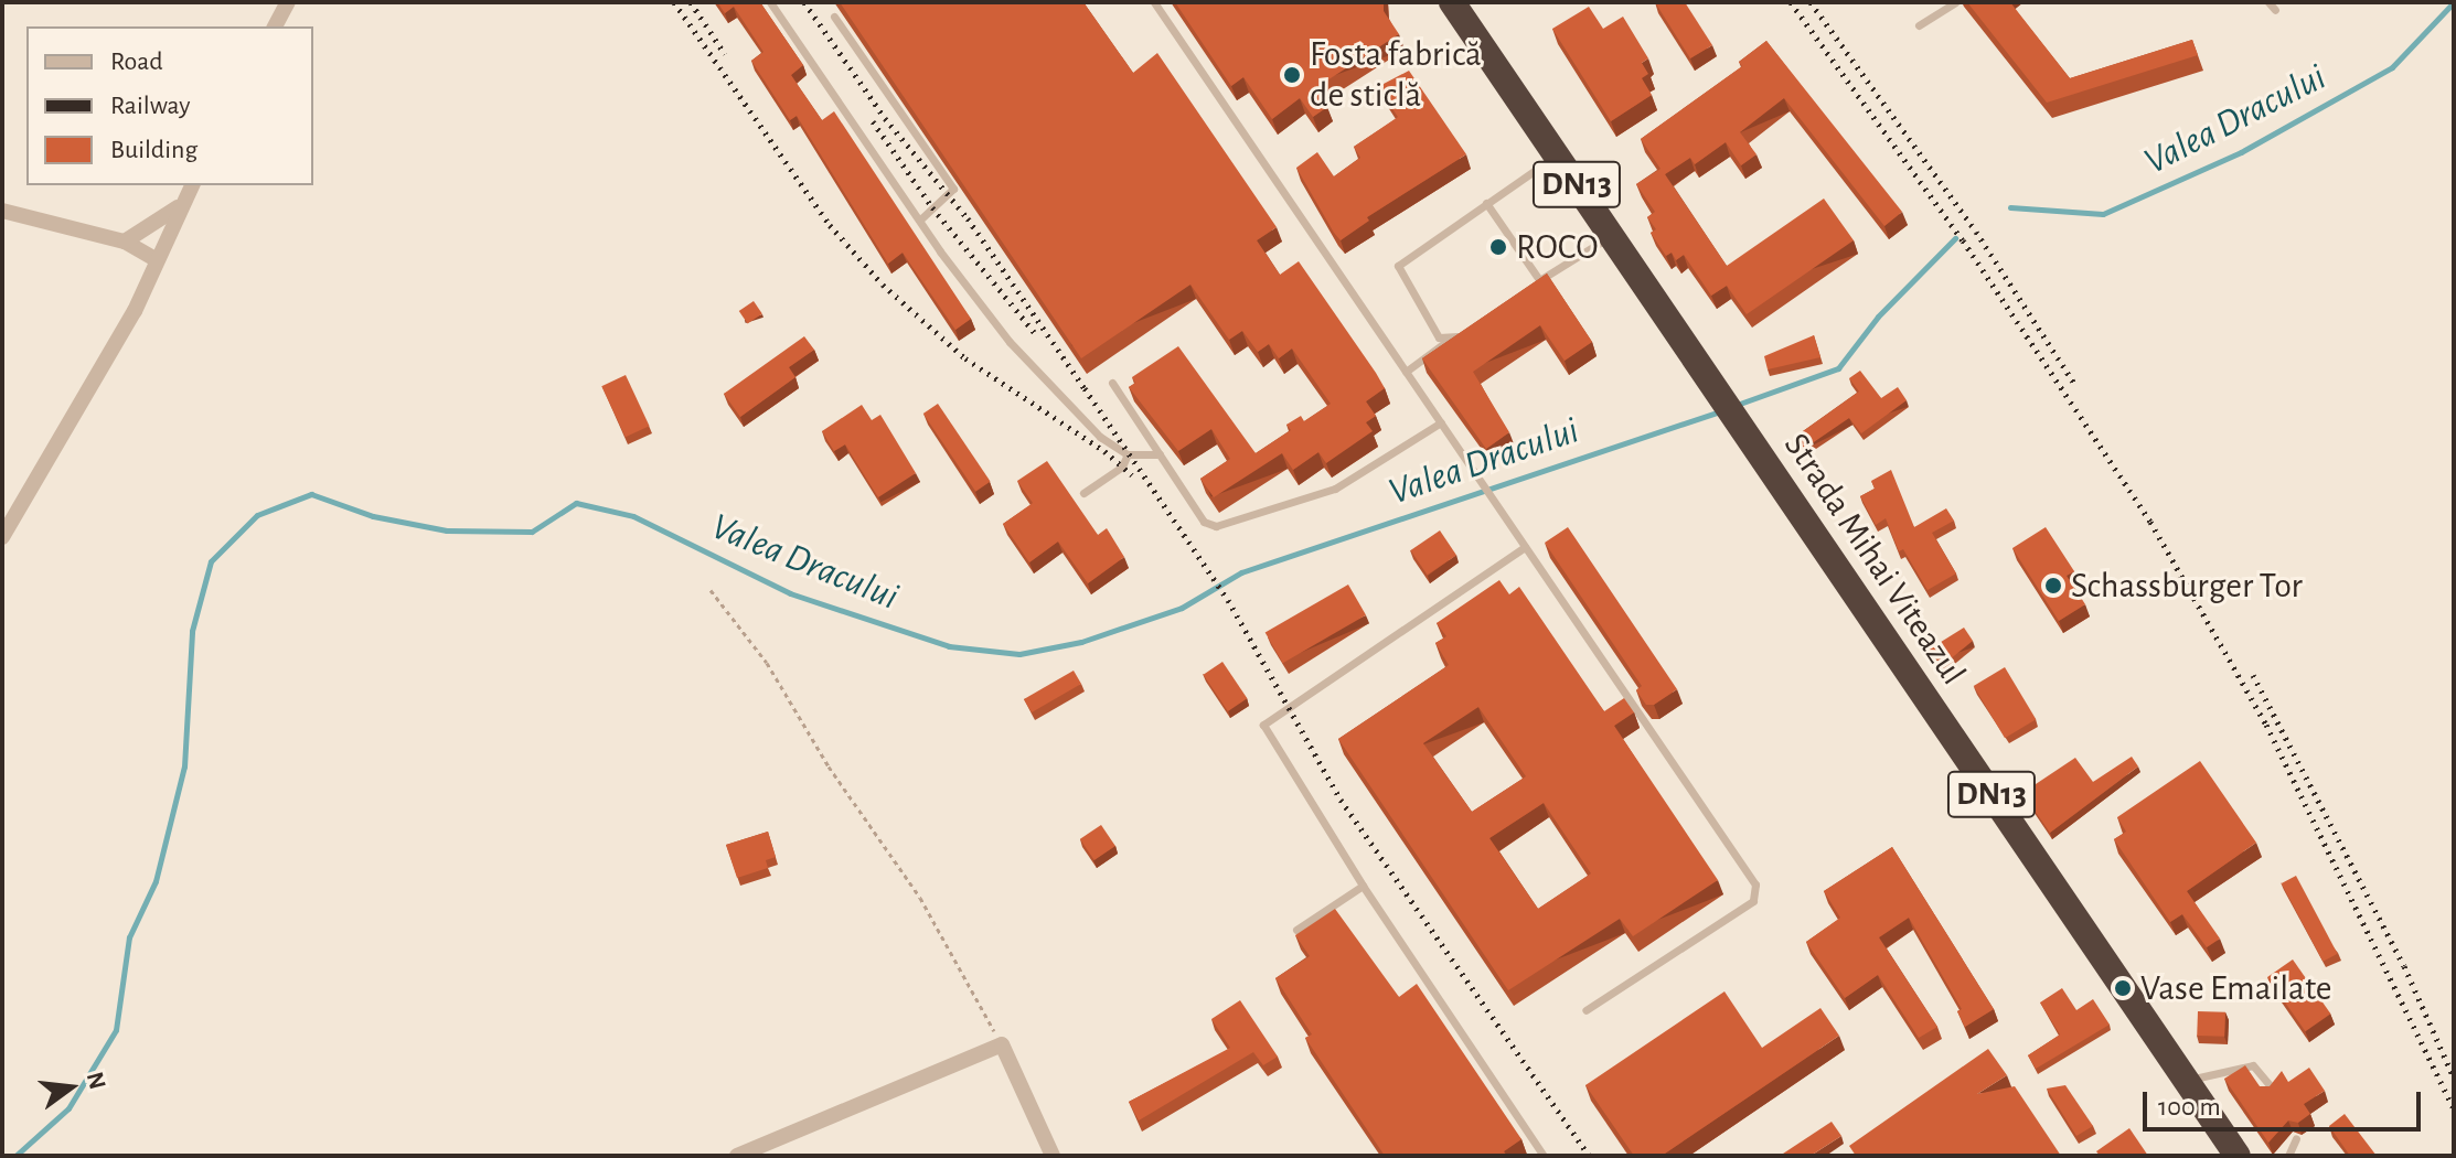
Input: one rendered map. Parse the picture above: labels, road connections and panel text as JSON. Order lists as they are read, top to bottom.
{
  "streets": {
    "highway": ["DN13", "Strada Mihai Viteazul"]
  },
  "water": ["Valea Dracului"],
  "places": [
    "Fosta fabrică de sticlă",
    "ROCO",
    "Schassburger Tor",
    "Vase Emailate"
  ],
  "legend": ["Road", "Railway", "Building"],
  "scale_bar": "100 m",
  "north": "right"
}
